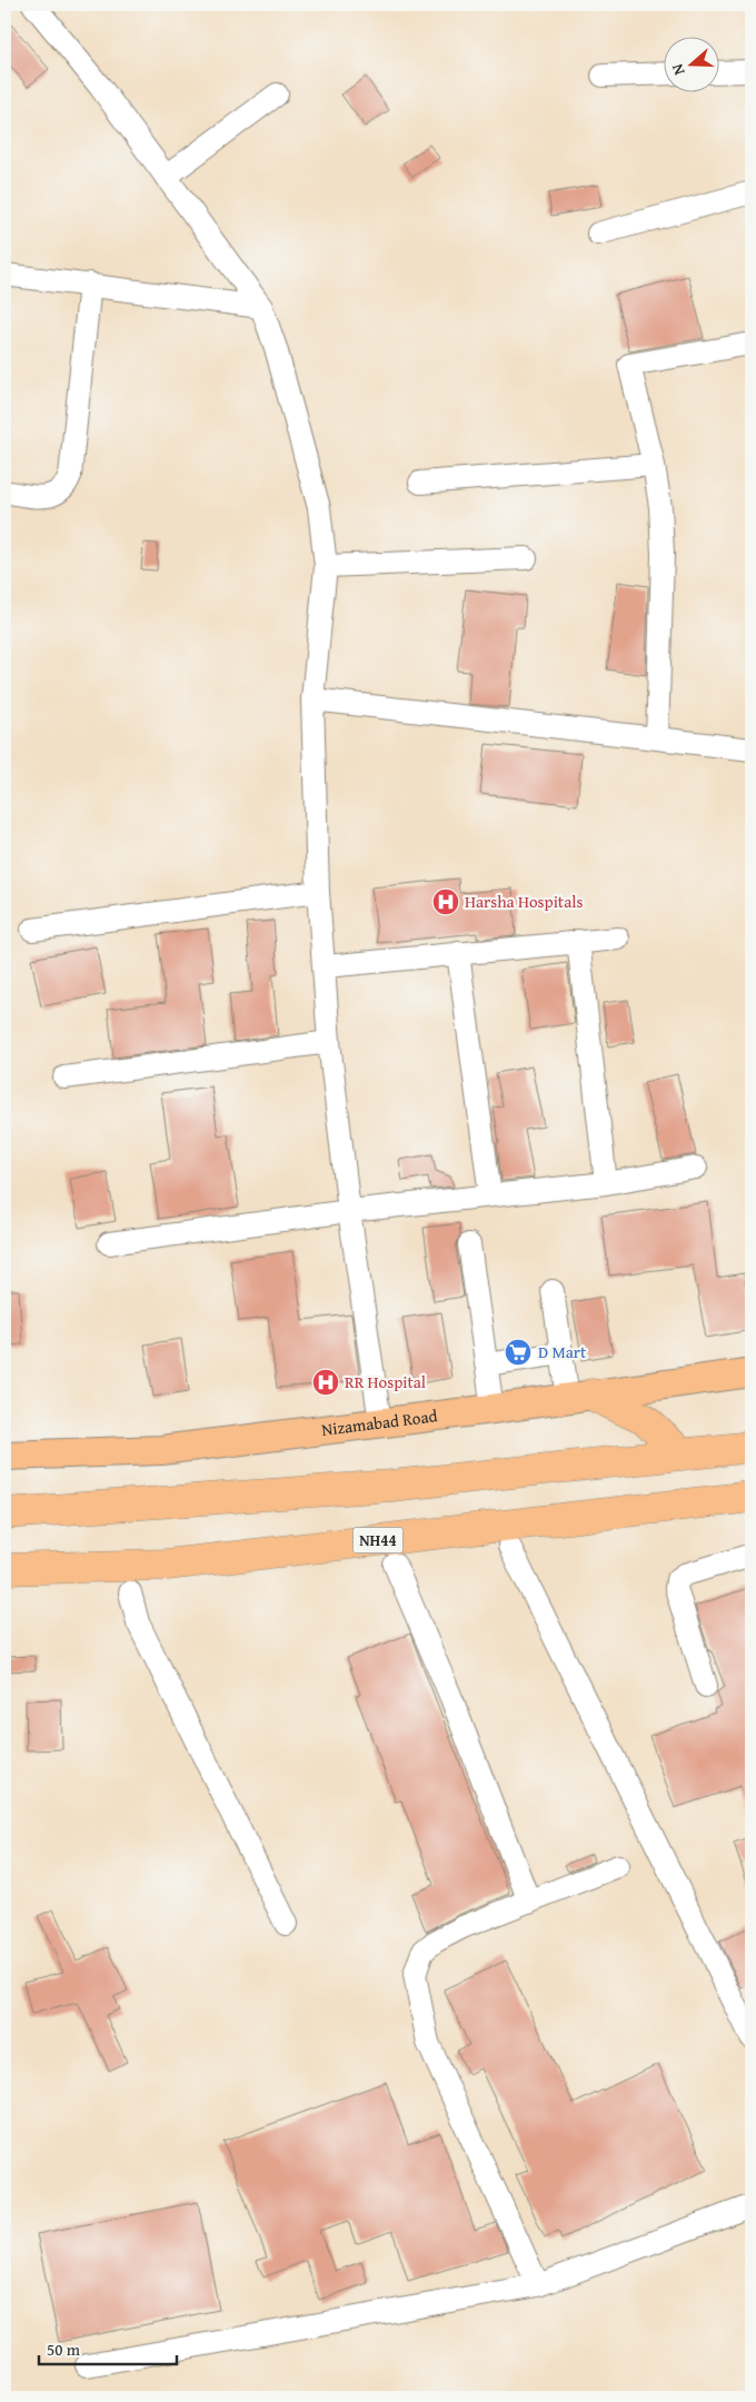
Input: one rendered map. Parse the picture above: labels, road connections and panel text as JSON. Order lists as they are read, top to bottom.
{
  "streets": {
    "highway": ["NH44"],
    "main road": ["Nizamabad Road"]
  },
  "places": {
    "hospital": ["Harsha Hospitals", "RR Hospital"],
    "supermarket": ["D Mart"]
  },
  "scale_bar": "50 m",
  "north": "left"
}
